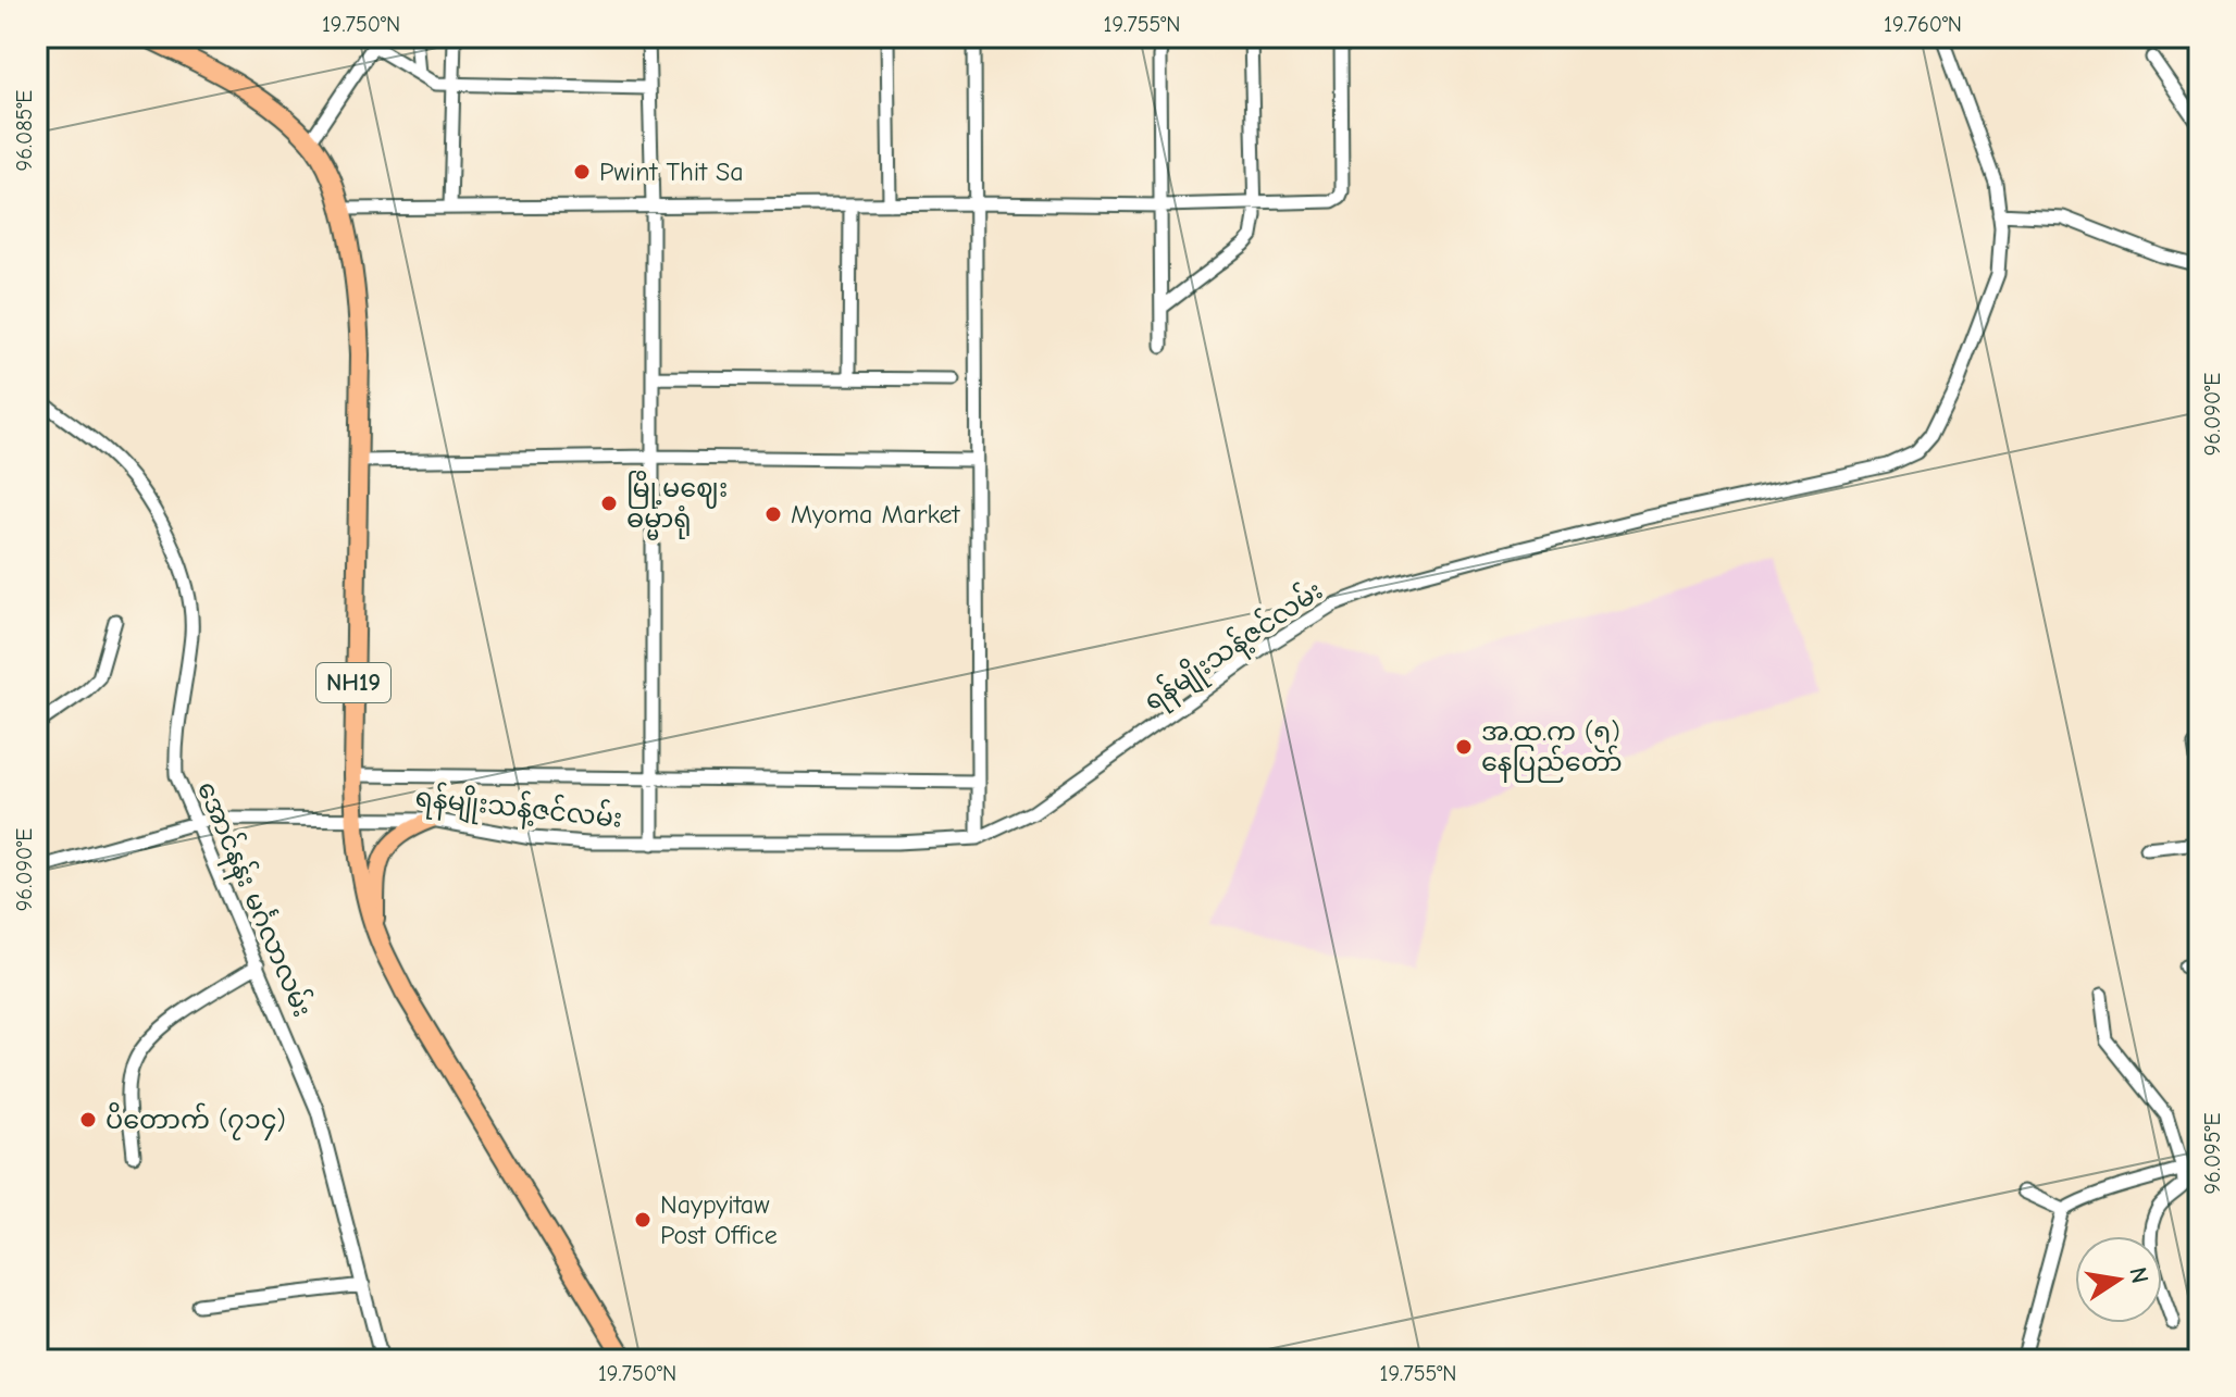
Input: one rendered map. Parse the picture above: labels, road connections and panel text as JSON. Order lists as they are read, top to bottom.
{
  "streets": {
    "highway": ["NH19"],
    "street": ["ရန်မျိုးသန့်ဇင်လမ်း", "အောင်နန်း မင်္ဂလာလမ်း"]
  },
  "crossings": [
    ["ရန်မျိုးသန့်ဇင်လမ်း", "NH19"],
    ["ရန်မျိုးသန့်ဇင်လမ်း", "အောင်နန်း မင်္ဂလာလမ်း"]
  ],
  "places": [
    "Pwint Thit Sa",
    "မြို့မဈေး ဓမ္မာရုံ",
    "Myoma Market",
    "အ.ထ.က (၅) နေပြည်တော်",
    "ပိတောက် (၇၁၄)",
    "Naypyitaw Post Office"
  ],
  "north": "right",
  "coordinates": [
    "19.750°N",
    "19.755°N",
    "19.760°N",
    "96.085°E",
    "96.090°E",
    "96.095°E"
  ]
}
